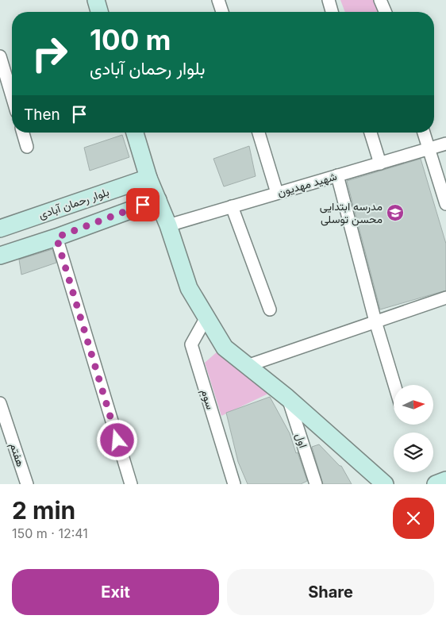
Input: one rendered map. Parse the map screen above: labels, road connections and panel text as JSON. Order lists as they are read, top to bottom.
{
  "streets": {
    "street": [
      "شهید مهدیون",
      "بلوار رحمان آبادی",
      "سوم",
      "اول",
      "هفتم"
    ]
  },
  "places": {
    "school or university": ["مدرسه ابتدایی محسن توسلی"]
  },
  "north": "right",
  "page": {
    "turn": ["100 m", "بلوار رحمان آبادی"],
    "then": "Then",
    "heading": ["2 min", "150 m · 12:41"],
    "buttons": ["Exit", "Share"]
  }
}
